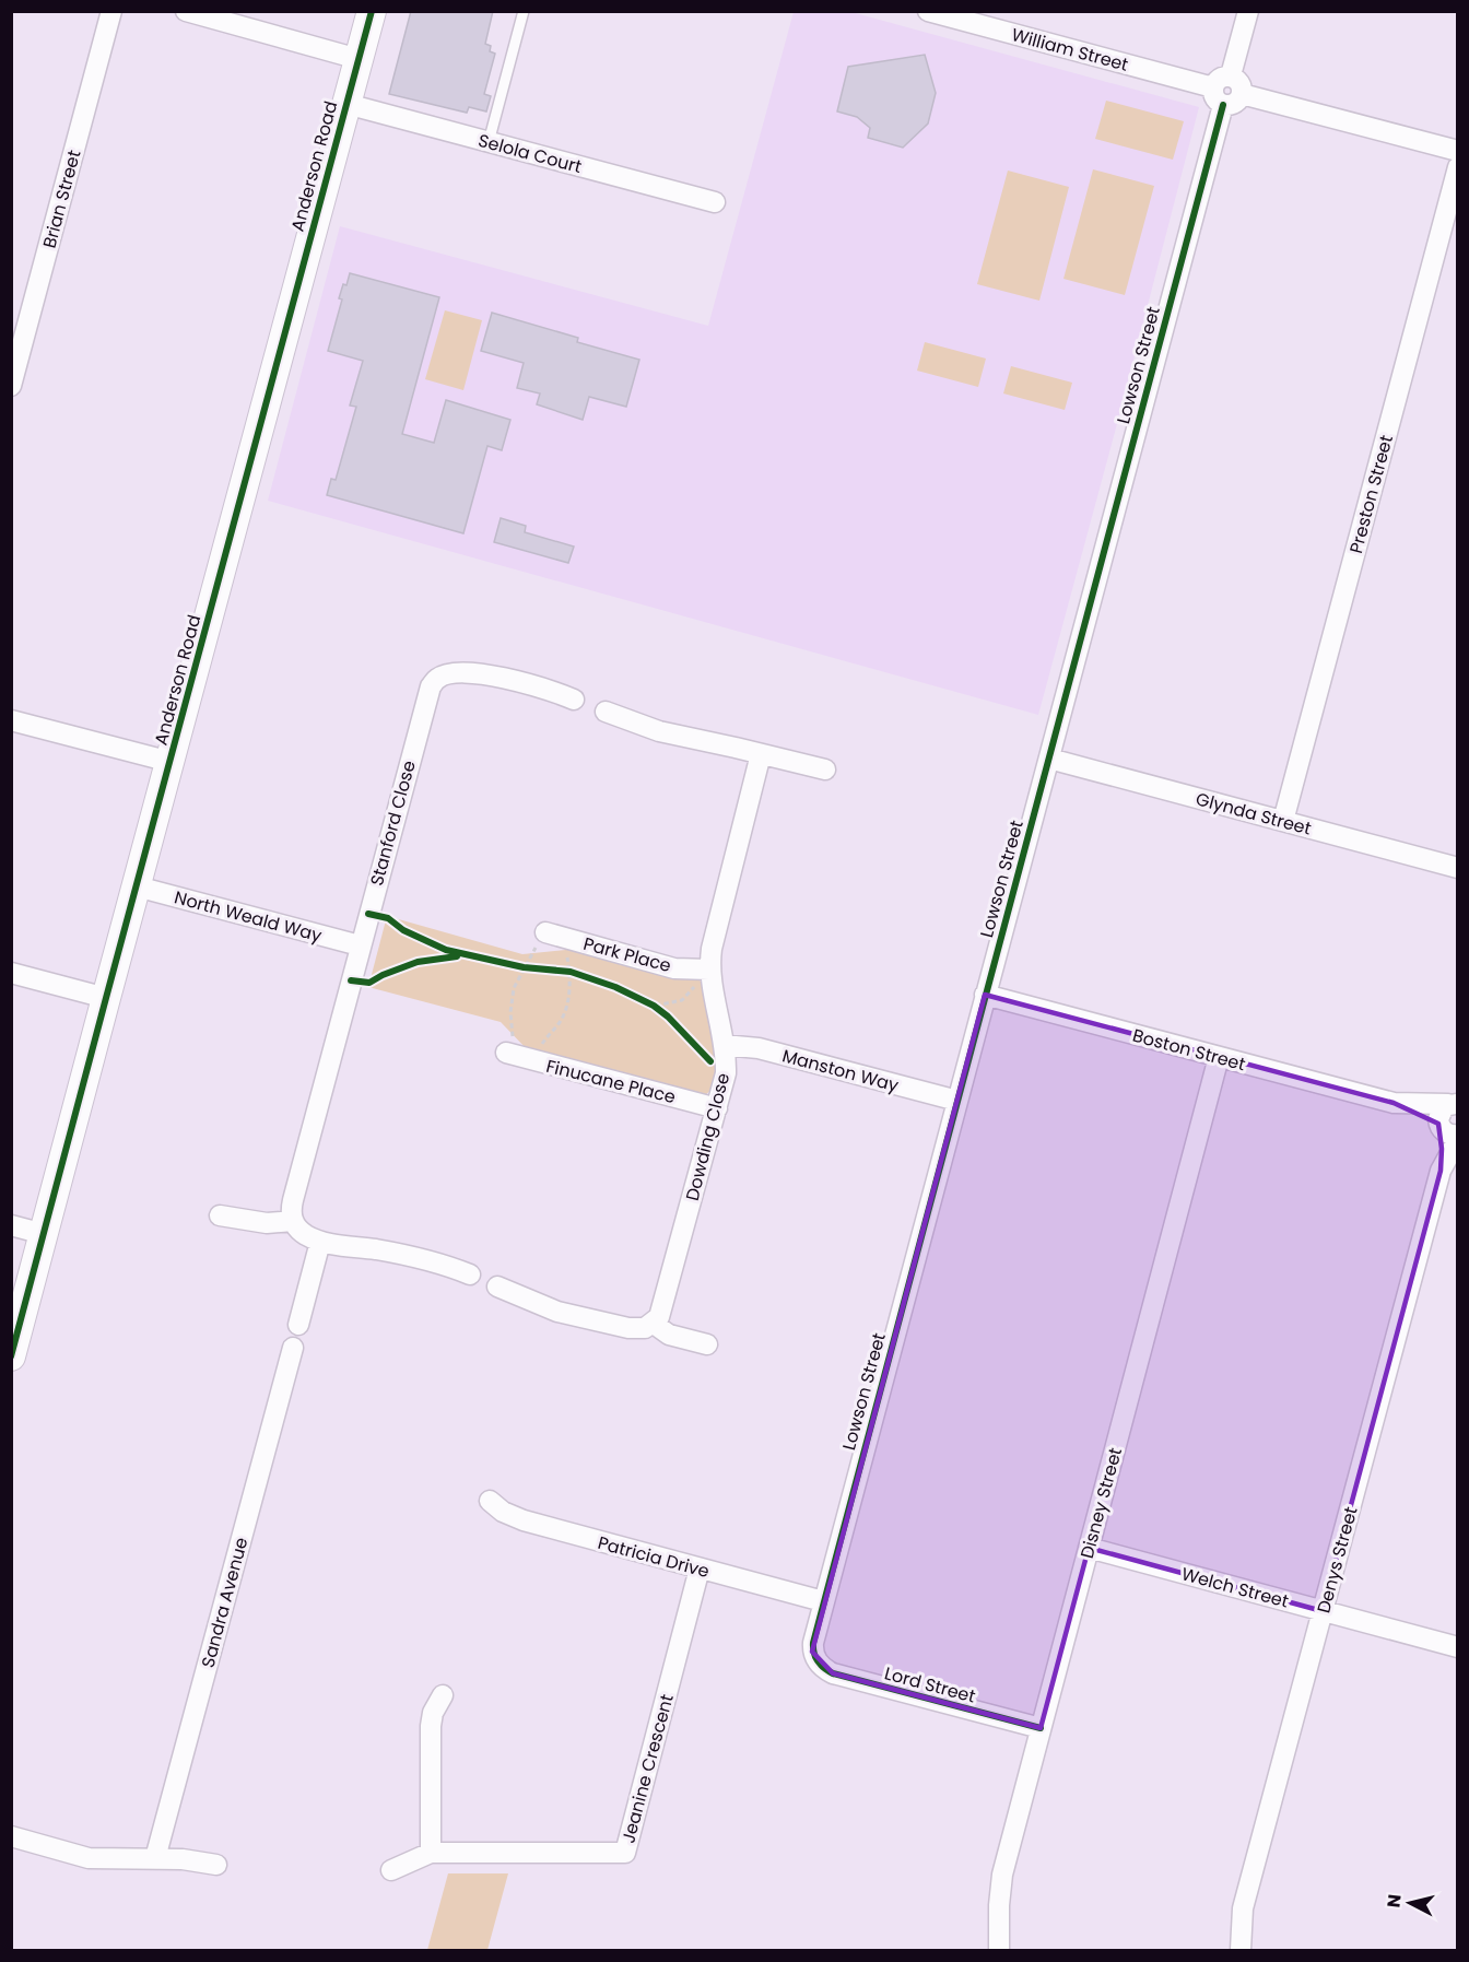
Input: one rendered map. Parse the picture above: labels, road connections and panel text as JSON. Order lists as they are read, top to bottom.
{
  "streets": {
    "street": [
      "William Street",
      "Selola Court",
      "Anderson Road",
      "Brian Street",
      "Lowson Street",
      "Preston Street",
      "Glynda Street",
      "Stanford Close",
      "North Weald Way",
      "Park Place",
      "Boston Street",
      "Manston Way",
      "Finucane Place",
      "Dowding Close",
      "Disney Street",
      "Patricia Drive",
      "Denys Street",
      "Welch Street",
      "Sandra Avenue",
      "Lord Street",
      "Jeanine Crescent"
    ]
  },
  "crossings": [
    ["William Street", "Lowson Street"],
    ["Selola Court", "Anderson Road"],
    ["Anderson Road", "North Weald Way"],
    ["Lowson Street", "Glynda Street"],
    ["Lowson Street", "Boston Street"],
    ["Lowson Street", "Manston Way"],
    ["Lowson Street", "Patricia Drive"],
    ["Lowson Street", "Lord Street"],
    ["Preston Street", "Glynda Street"],
    ["Stanford Close", "North Weald Way"],
    ["Park Place", "Dowding Close"],
    ["Boston Street", "Disney Street"],
    ["Boston Street", "Denys Street"],
    ["Manston Way", "Dowding Close"],
    ["Finucane Place", "Dowding Close"],
    ["Disney Street", "Welch Street"],
    ["Disney Street", "Lord Street"],
    ["Patricia Drive", "Jeanine Crescent"],
    ["Denys Street", "Welch Street"]
  ],
  "north": "left"
}
